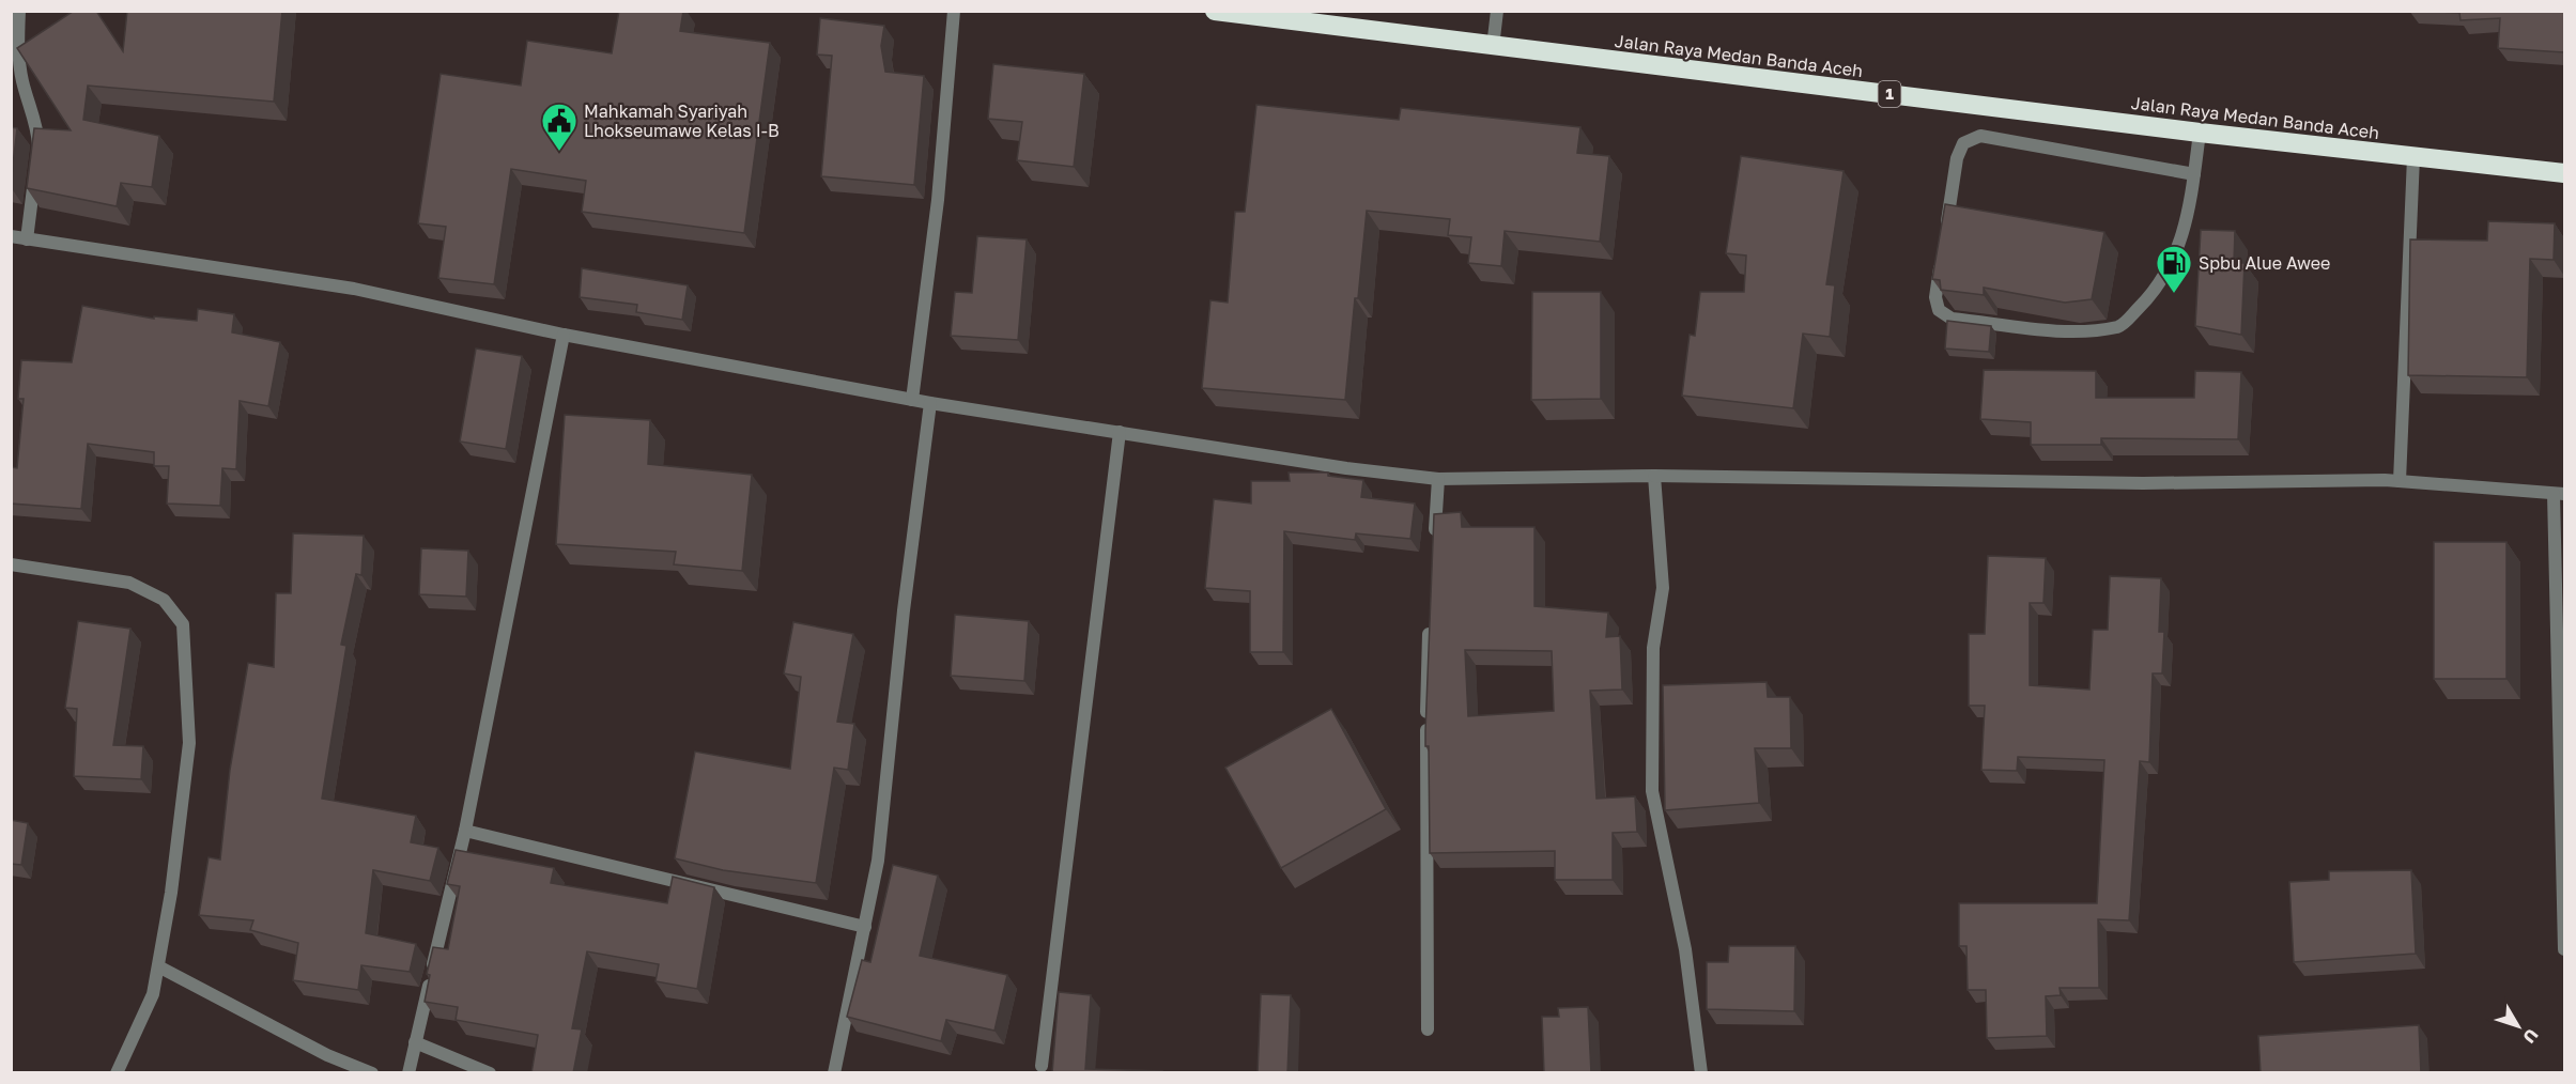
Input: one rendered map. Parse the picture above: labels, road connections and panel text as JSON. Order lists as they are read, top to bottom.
{
  "streets": {
    "highway": ["Jalan Raya Medan Banda Aceh", "1"]
  },
  "places": {
    "public building": ["Mahkamah Syariyah Lhokseumawe Kelas I-B"],
    "fuel station": ["Spbu Alue Awee"]
  },
  "north": "bottom right"
}
